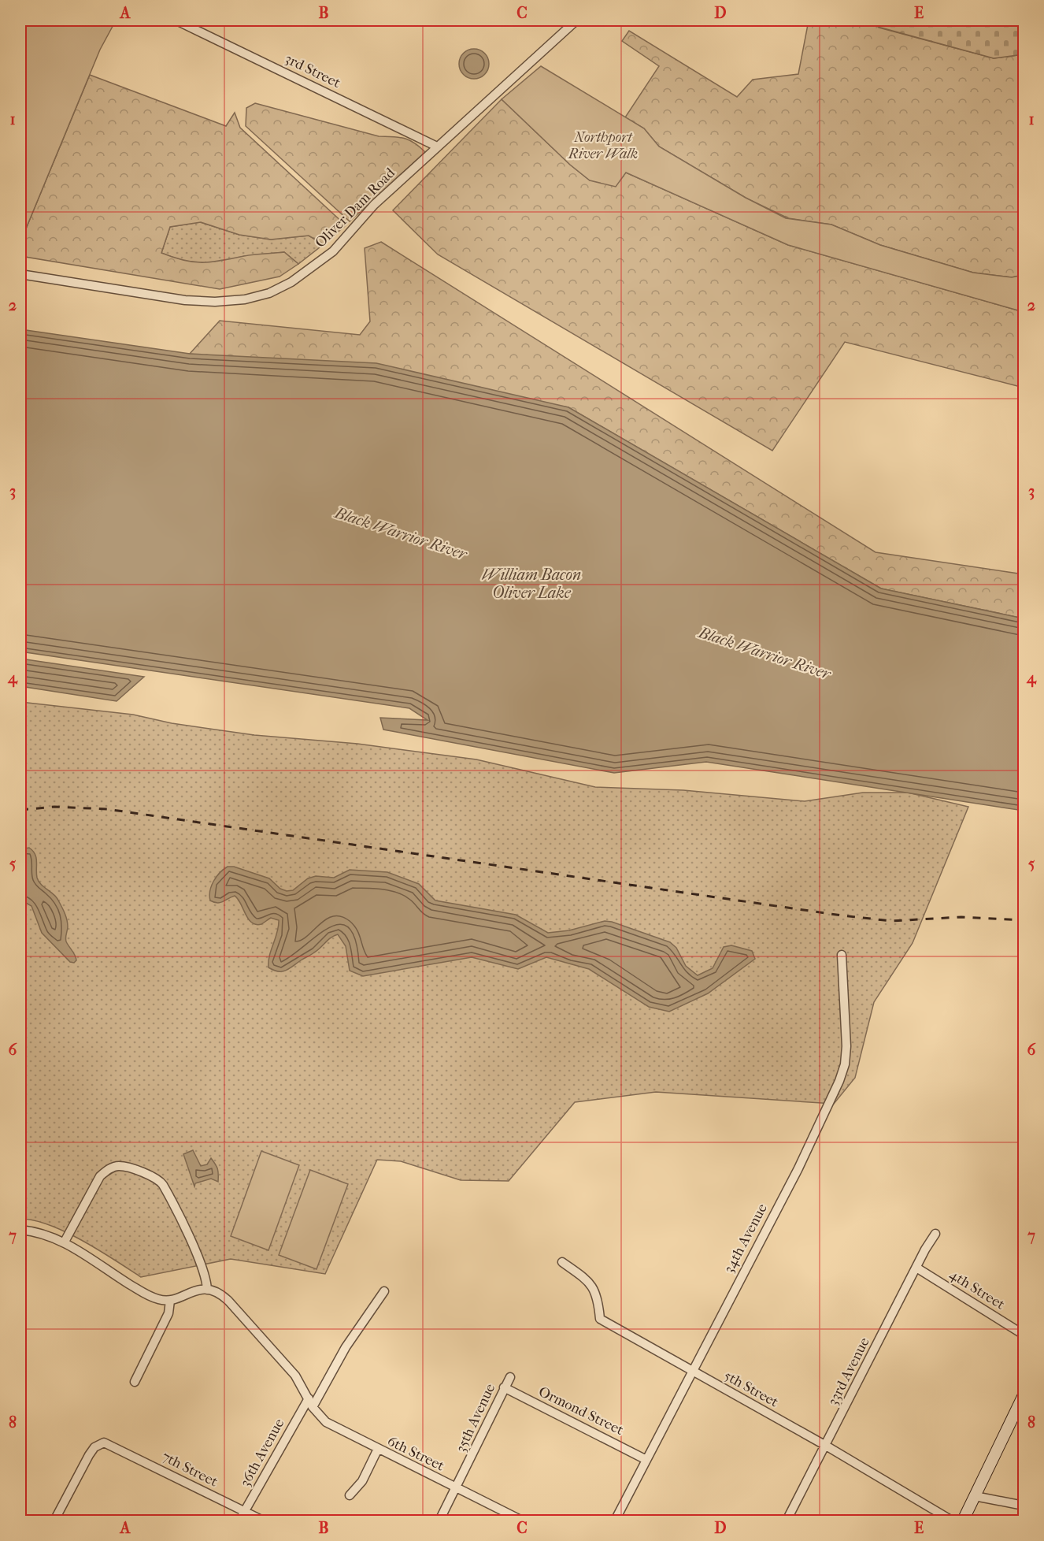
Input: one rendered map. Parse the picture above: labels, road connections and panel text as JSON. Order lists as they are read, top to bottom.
{
  "streets": {
    "street": [
      "3rd Street",
      "Oliver Dam Road",
      "34th Avenue",
      "4th Street",
      "33rd Avenue",
      "5th Street",
      "Ormond Street",
      "35th Avenue",
      "36th Avenue",
      "6th Street",
      "7th Street"
    ]
  },
  "crossings": [
    ["3rd Street", "Oliver Dam Road"],
    ["34th Avenue", "5th Street"],
    ["34th Avenue", "Ormond Street"],
    ["4th Street", "33rd Avenue"],
    ["33rd Avenue", "5th Street"],
    ["Ormond Street", "35th Avenue"],
    ["35th Avenue", "6th Street"],
    ["36th Avenue", "6th Street"],
    ["36th Avenue", "7th Street"]
  ],
  "water": ["Black Warrior River", "William Bacon Oliver Lake"],
  "parks": ["Northport River Walk"],
  "grid": {
    "columns": [
      "A",
      "B",
      "C",
      "D",
      "E"
    ],
    "rows": [
      "1",
      "2",
      "3",
      "4",
      "5",
      "6",
      "7",
      "8"
    ]
  }
}
